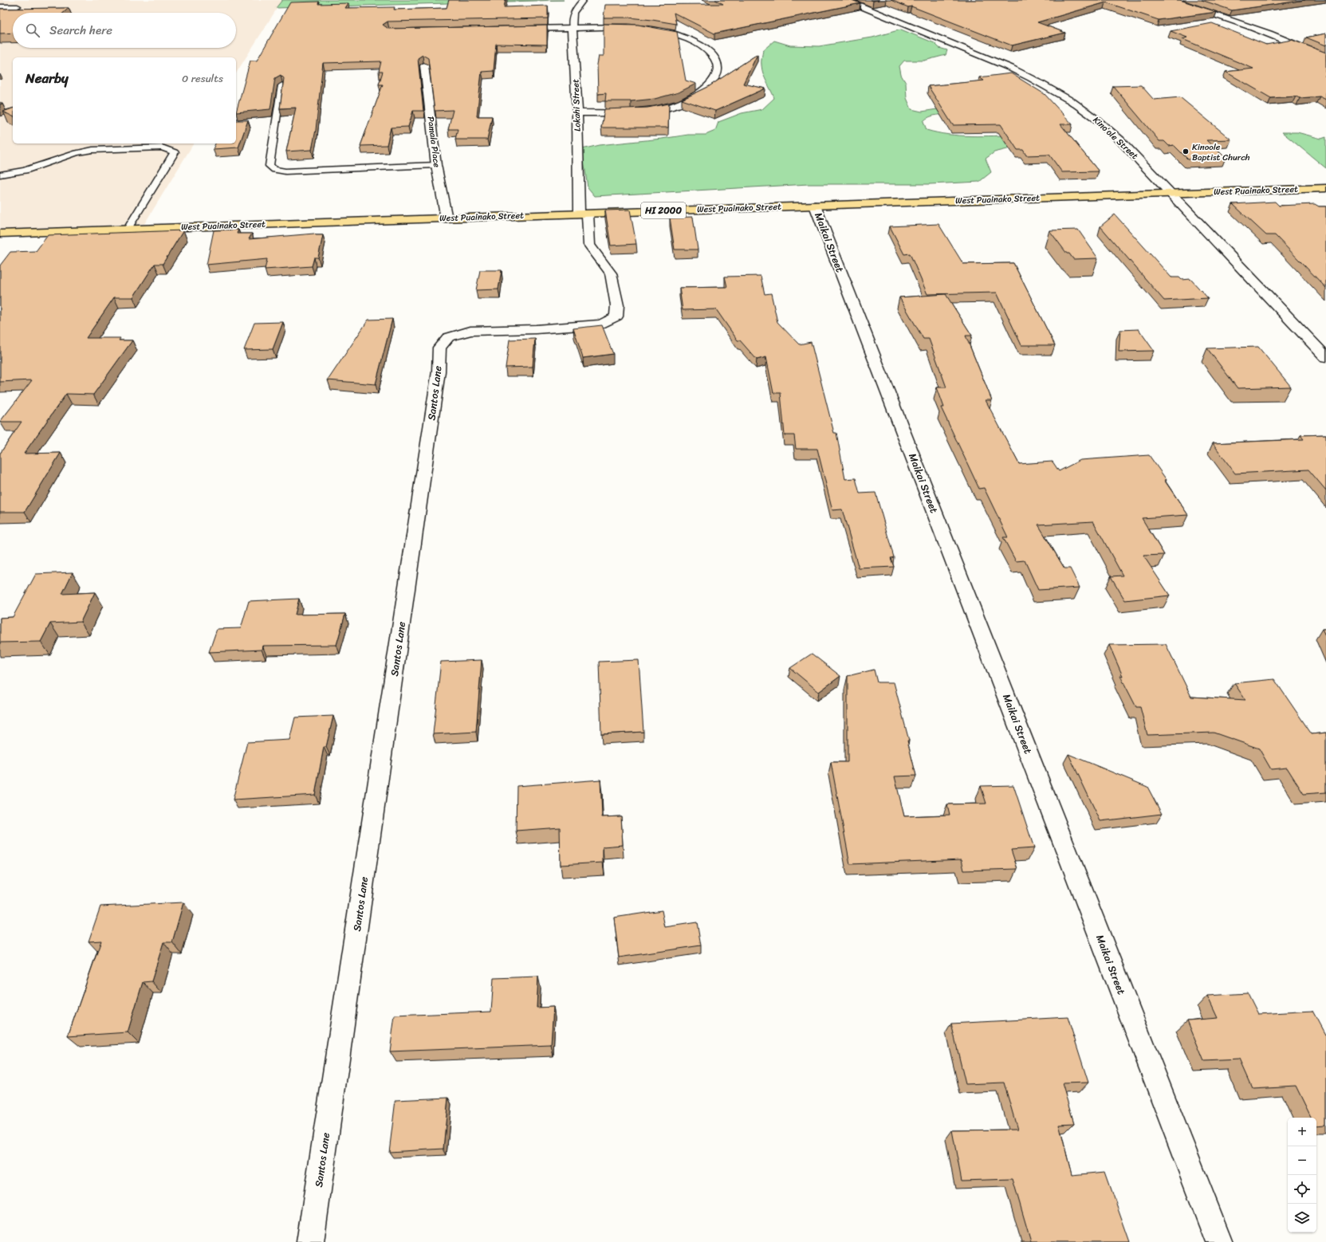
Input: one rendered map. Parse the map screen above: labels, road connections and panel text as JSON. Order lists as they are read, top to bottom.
{
  "streets": {
    "highway": ["West Puainako Street", "HI 2000"],
    "street": [
      "Lokahi Street",
      "Kinoʻole Street",
      "Pamala Place",
      "Maikai Street",
      "Santos Lane"
    ]
  },
  "crossings": [
    ["Lokahi Street", "West Puainako Street"],
    ["Lokahi Street", "Santos Lane"],
    ["Kinoʻole Street", "West Puainako Street"],
    ["Pamala Place", "West Puainako Street"],
    ["West Puainako Street", "Maikai Street"],
    ["West Puainako Street", "Santos Lane"]
  ],
  "places": ["Kinoole Baptist Church"],
  "page": {
    "search": "Search here",
    "heading": ["Nearby", "0 results"],
    "map_buttons": ["+", "−"]
  }
}
